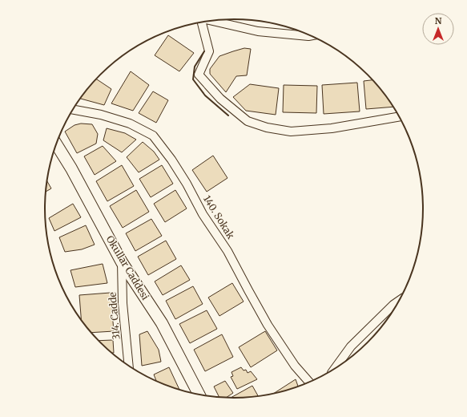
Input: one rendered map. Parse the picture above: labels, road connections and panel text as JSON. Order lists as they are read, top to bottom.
{
  "streets": {
    "street": ["140. Sokak", "Okullar Caddesi", "314. Cadde"]
  },
  "crossings": [
    ["Okullar Caddesi", "314. Cadde"]
  ],
  "north": "top"
}
